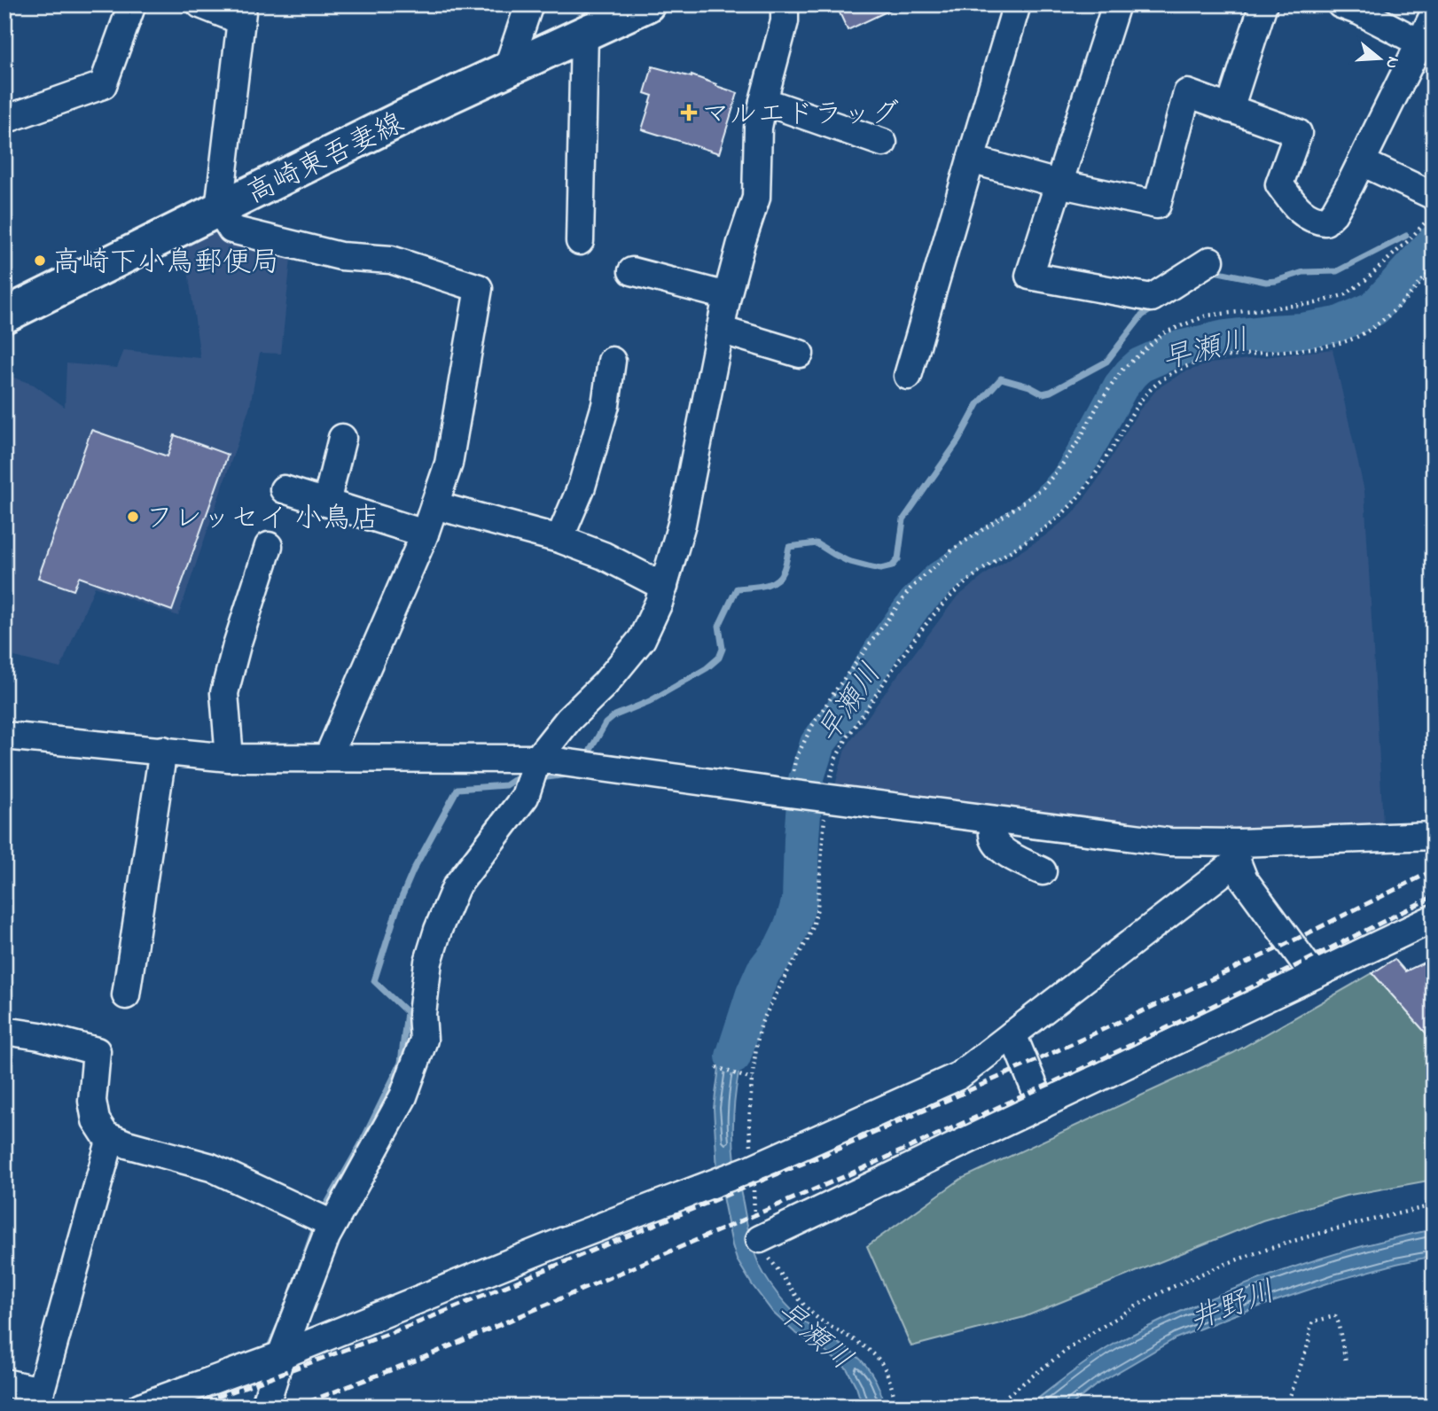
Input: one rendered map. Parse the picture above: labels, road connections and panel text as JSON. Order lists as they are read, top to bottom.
{
  "streets": {
    "main road": ["高崎東吾妻線"]
  },
  "water": ["早瀬川", "井野川"],
  "places": {
    "health": ["マルエドラッグ"],
    "other": ["高崎下小鳥郵便局", "フレッセイ 小鳥店"]
  },
  "north": "right"
}
